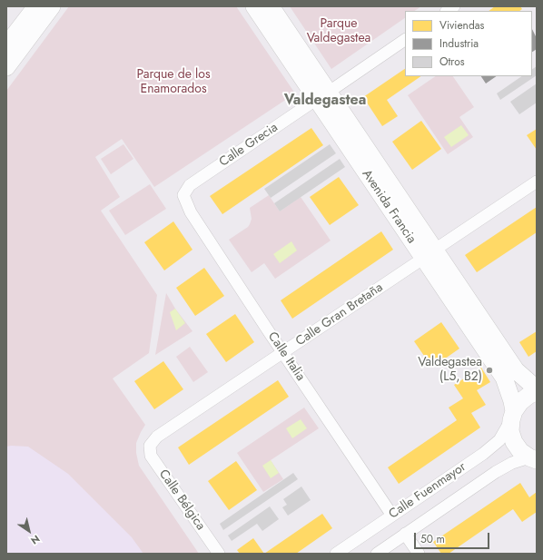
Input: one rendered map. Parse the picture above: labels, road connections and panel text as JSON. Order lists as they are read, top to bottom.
{
  "streets": {
    "main road": ["Avenida Francia"],
    "street": [
      "Calle Grecia",
      "Calle Gran Bretaña",
      "Calle Italia",
      "Calle Fuenmayor",
      "Calle Bélgica"
    ]
  },
  "crossings": [
    ["Calle Grecia", "Avenida Francia"],
    ["Calle Grecia", "Calle Italia"],
    ["Avenida Francia", "Calle Gran Bretaña"],
    ["Avenida Francia", "Calle Fuenmayor"],
    ["Calle Gran Bretaña", "Calle Italia"],
    ["Calle Gran Bretaña", "Calle Bélgica"],
    ["Calle Italia", "Calle Fuenmayor"]
  ],
  "districts": ["Valdegastea"],
  "parks": ["Parque Valdegastea", "Parque de los Enamorados"],
  "places": ["Valdegastea (L5, B2)"],
  "legend": ["Viviendas", "Industria", "Otros"],
  "scale_bar": "50 m",
  "north": "bottom right"
}
